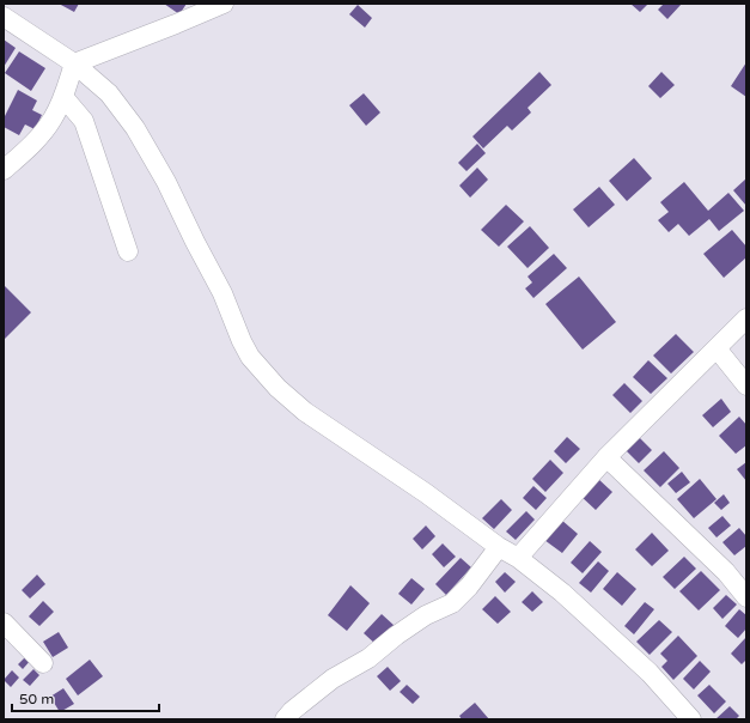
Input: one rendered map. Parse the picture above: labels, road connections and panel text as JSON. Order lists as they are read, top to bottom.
{
  "scale_bar": "50 m"
}
